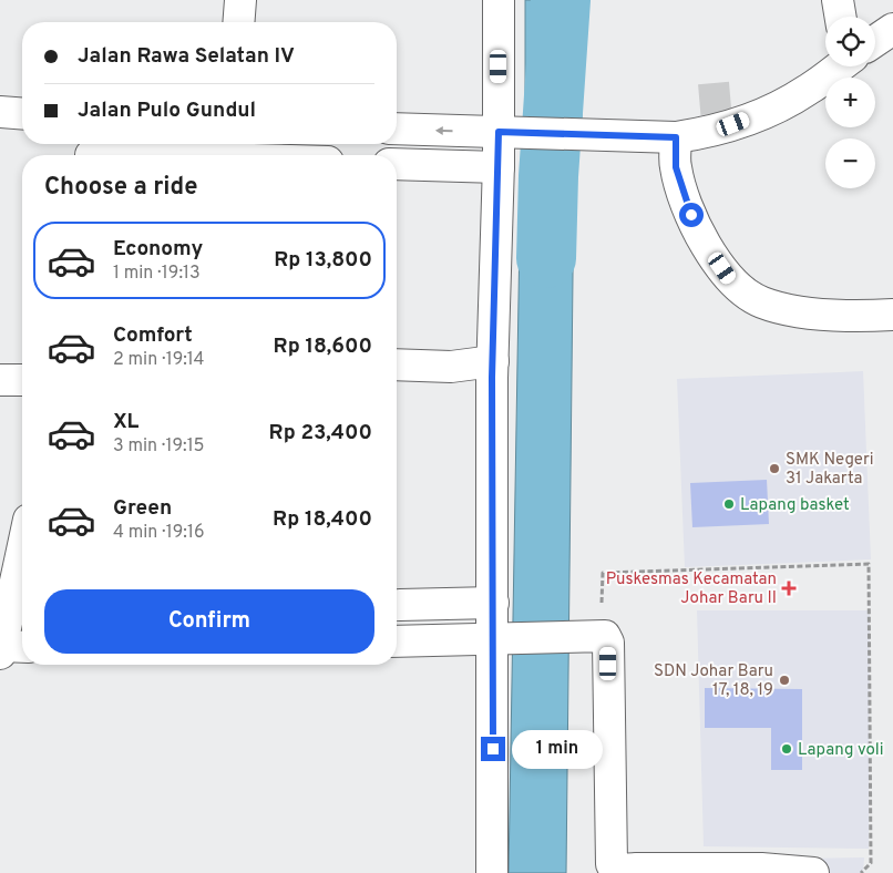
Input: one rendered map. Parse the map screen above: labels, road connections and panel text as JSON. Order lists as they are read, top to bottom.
{
  "places": {
    "other": [
      "SMK Negeri 31 Jakarta",
      "Lapang basket",
      "SDN Johar Baru 17, 18, 19",
      "Lapang voli"
    ],
    "health": ["Puskesmas Kecamatan Johar Baru II"]
  },
  "page": {
    "map_buttons": ["+", "−"],
    "banner": ["Jalan Rawa Selatan IV", "Jalan Pulo Gundul"],
    "heading": "Choose a ride",
    "list": [
      {
        "name": "Economy",
        "note": "1 min · 19:13",
        "value": "Rp 13,800"
      },
      {
        "name": "Comfort",
        "note": "2 min · 19:14",
        "value": "Rp 18,600"
      },
      {
        "name": "XL",
        "note": "3 min · 19:15",
        "value": "Rp 23,400"
      },
      {
        "name": "Green",
        "note": "4 min · 19:16",
        "value": "Rp 18,400"
      }
    ],
    "buttons": "Confirm",
    "bubble": "1 min"
  }
}
